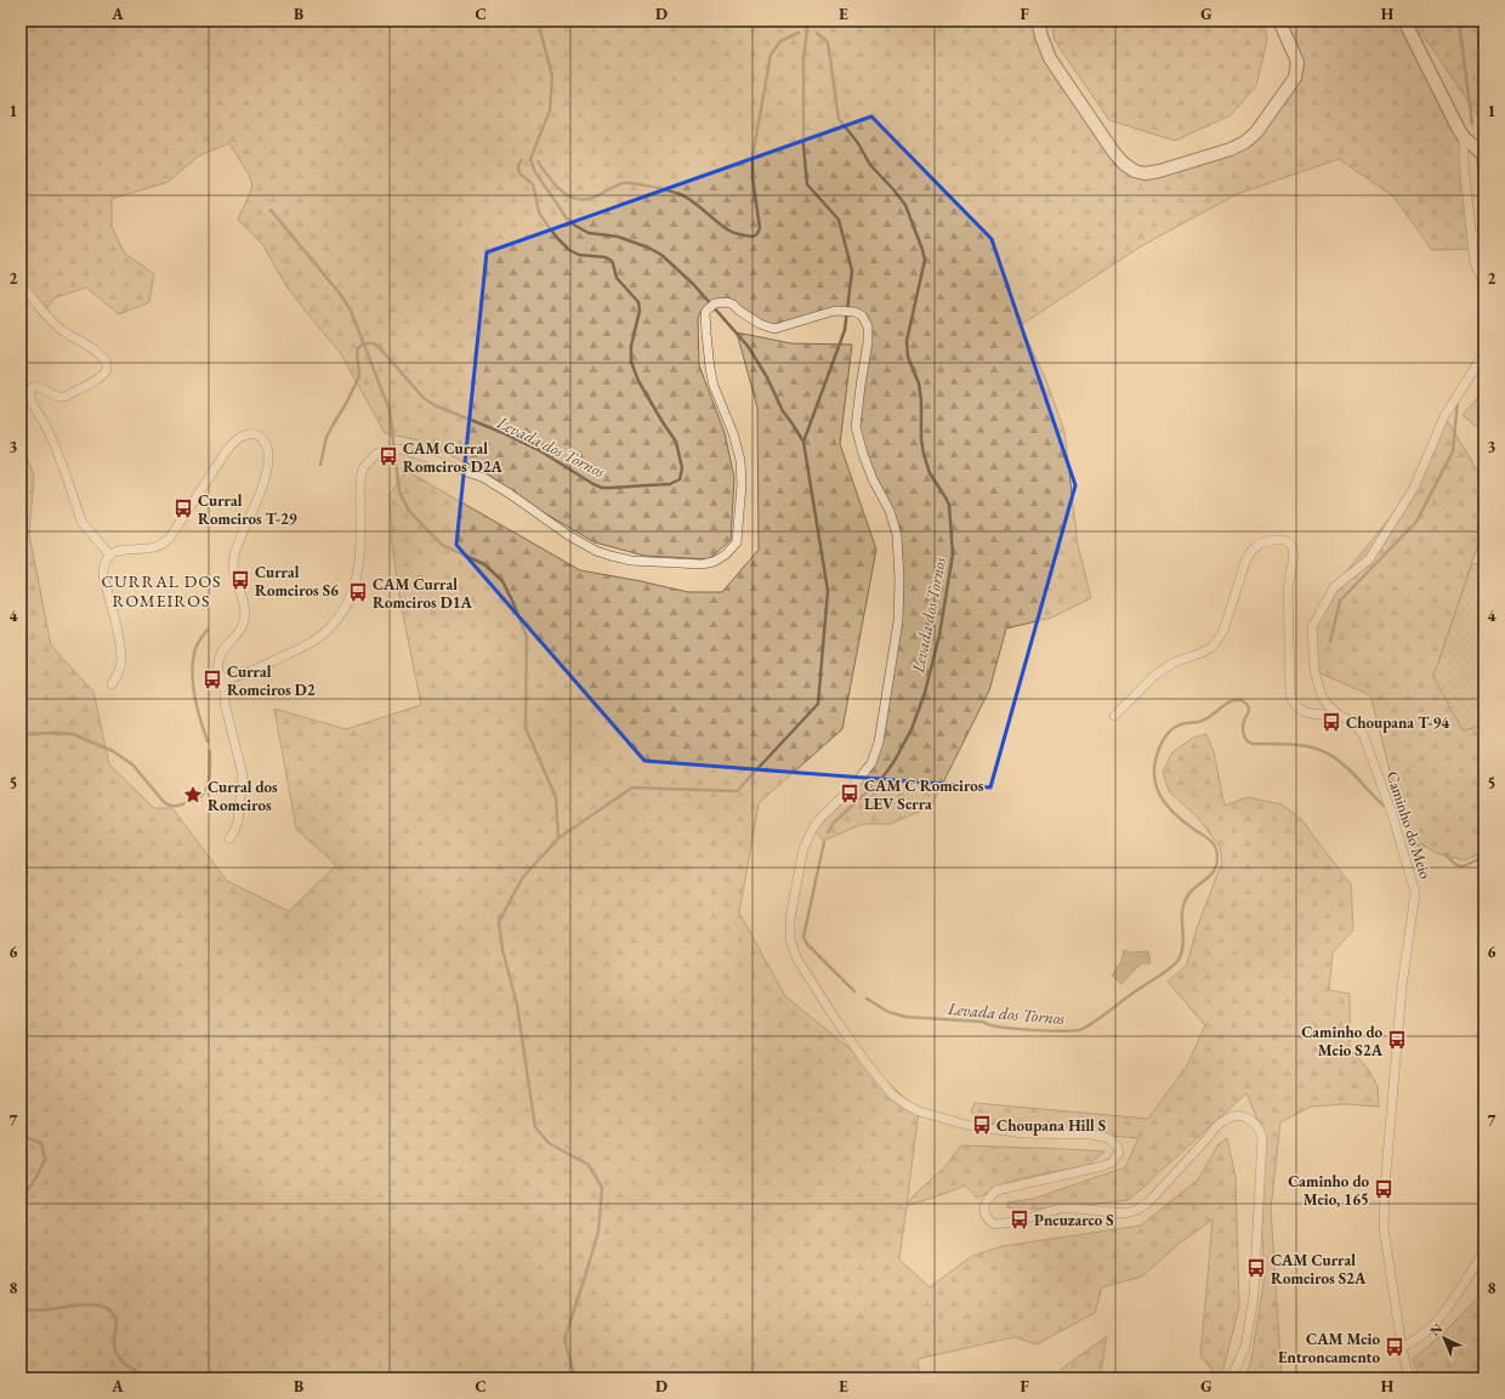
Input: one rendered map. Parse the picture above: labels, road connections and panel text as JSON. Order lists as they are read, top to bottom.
{
  "streets": {
    "street": ["Caminho do Meio"]
  },
  "districts": ["CURRAL DOS ROMEIROS"],
  "water": ["Levada dos Tornos"],
  "places": {
    "bus stop": [
      "CAM Curral Romeiros D2A",
      "Curral Romeiros T-29",
      "Curral Romeiros S6",
      "CAM Curral Romeiros D1A",
      "Curral Romeiros D2",
      "Choupana T-94",
      "CAM C Romeiros LEV Serra",
      "Caminho do Meio S2A",
      "Choupana Hill S",
      "Caminho do Meio, 165",
      "Pneuzarco S",
      "CAM Curral Romeiros S2A",
      "CAM Meio Entroncamento"
    ],
    "place": ["Curral dos Romeiros"]
  },
  "north": "top left",
  "grid": {
    "columns": [
      "A",
      "B",
      "C",
      "D",
      "E",
      "F",
      "G",
      "H"
    ],
    "rows": [
      "1",
      "2",
      "3",
      "4",
      "5",
      "6",
      "7",
      "8"
    ]
  }
}
